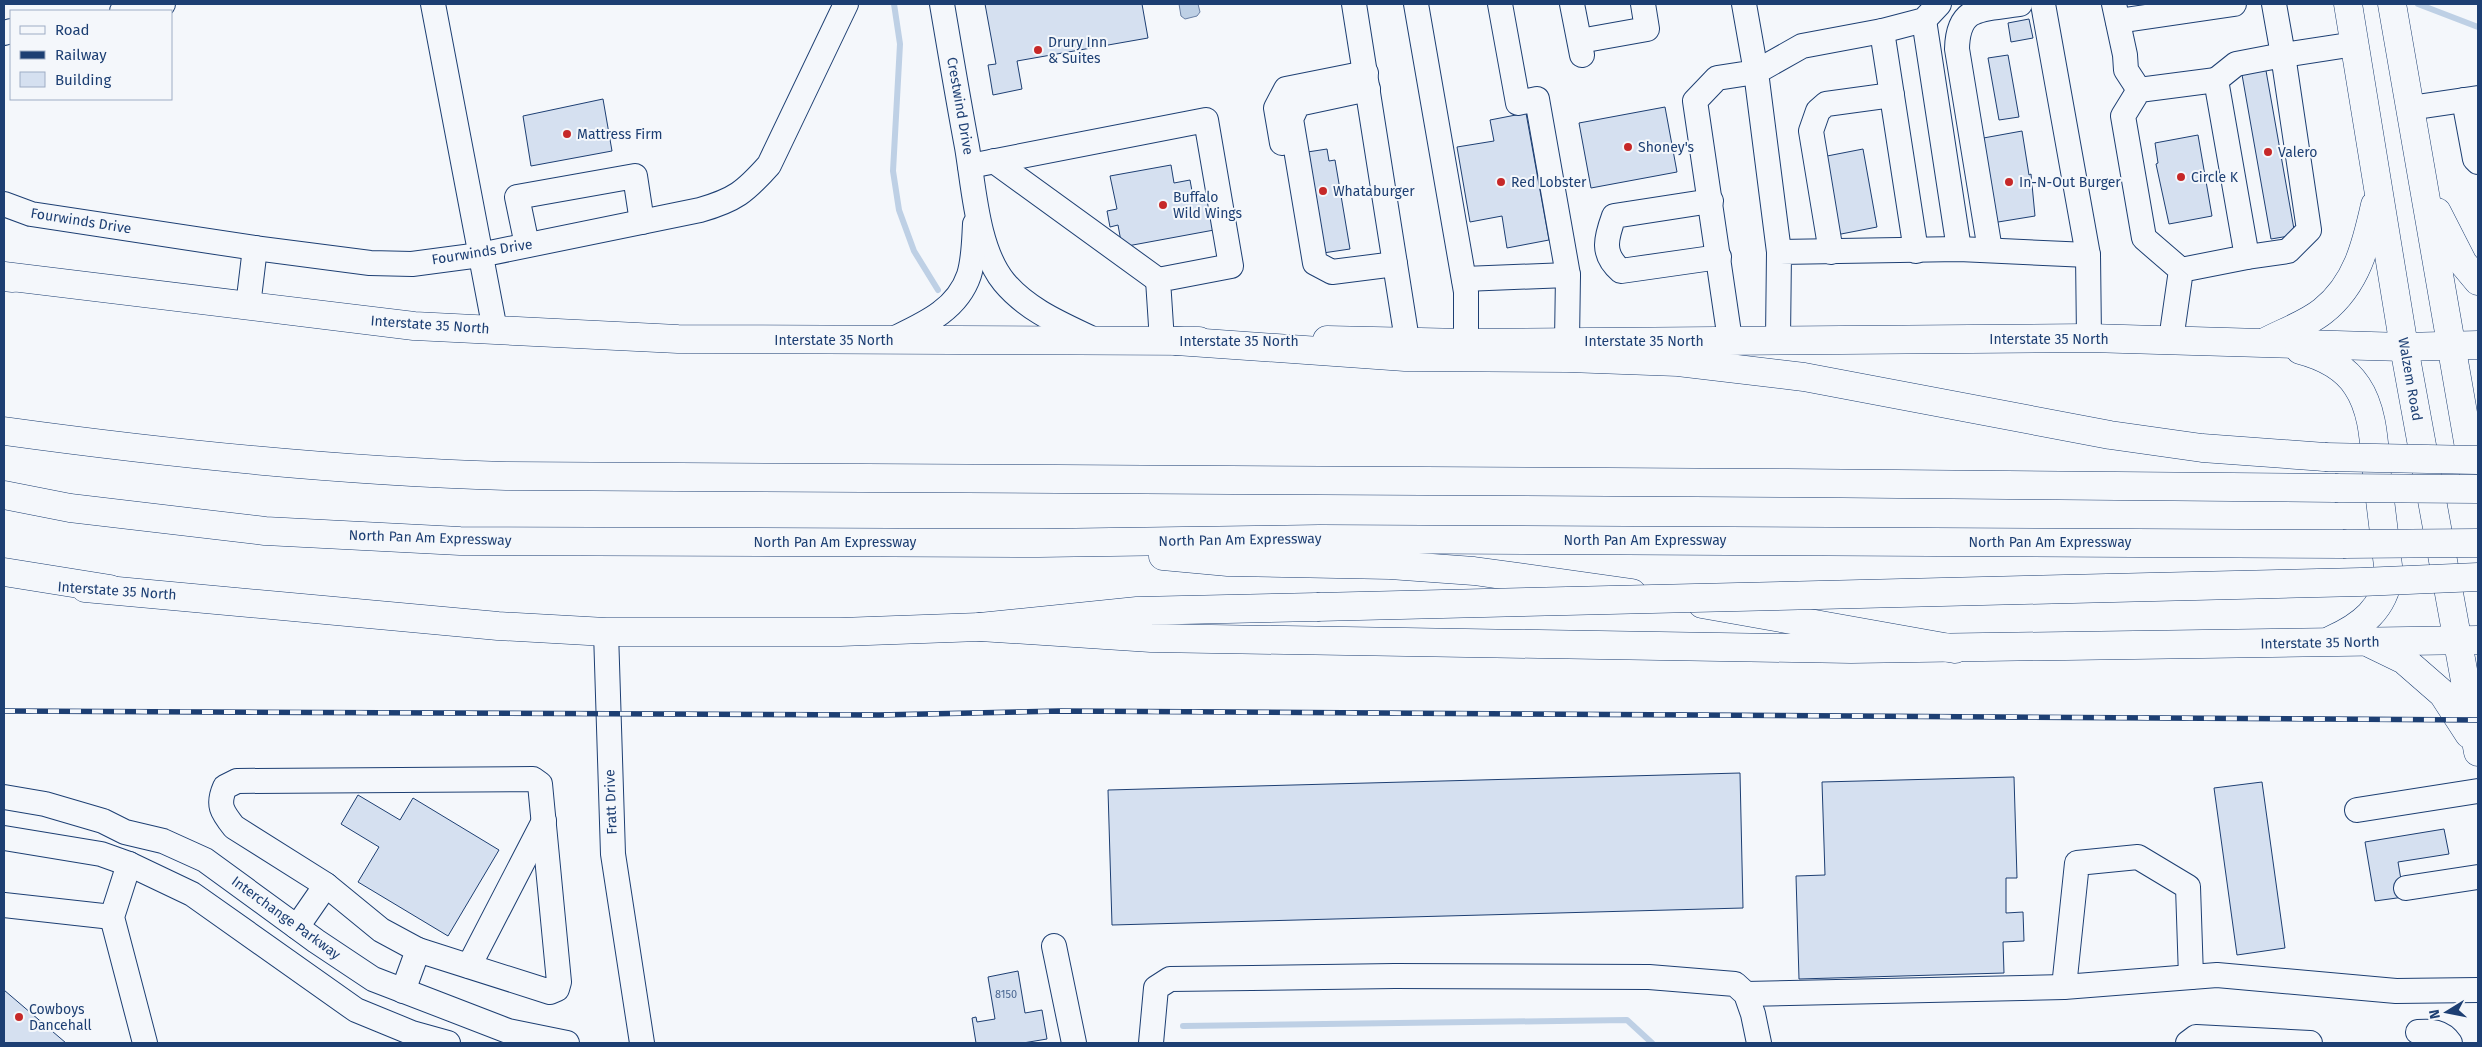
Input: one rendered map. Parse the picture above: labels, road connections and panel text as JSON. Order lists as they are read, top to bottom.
{
  "streets": {
    "main road": ["Interstate 35 North", "Walzem Road", "North Pan Am Expressway"],
    "street": [
      "Crestwind Drive",
      "Fourwinds Drive",
      "Fratt Drive",
      "Interchange Parkway"
    ]
  },
  "crossings": [
    ["Crestwind Drive", "Interstate 35 North"],
    ["Interstate 35 North", "Walzem Road"],
    ["Interstate 35 North", "Fratt Drive"]
  ],
  "places": [
    "Drury Inn & Suites",
    "Mattress Firm",
    "Shoney's",
    "Valero",
    "Circle K",
    "Red Lobster",
    "In-N-Out Burger",
    "Whataburger",
    "Buffalo Wild Wings",
    "Cowboys Dancehall"
  ],
  "house_numbers": ["8150"],
  "legend": ["Road", "Railway", "Building"],
  "north": "left"
}
